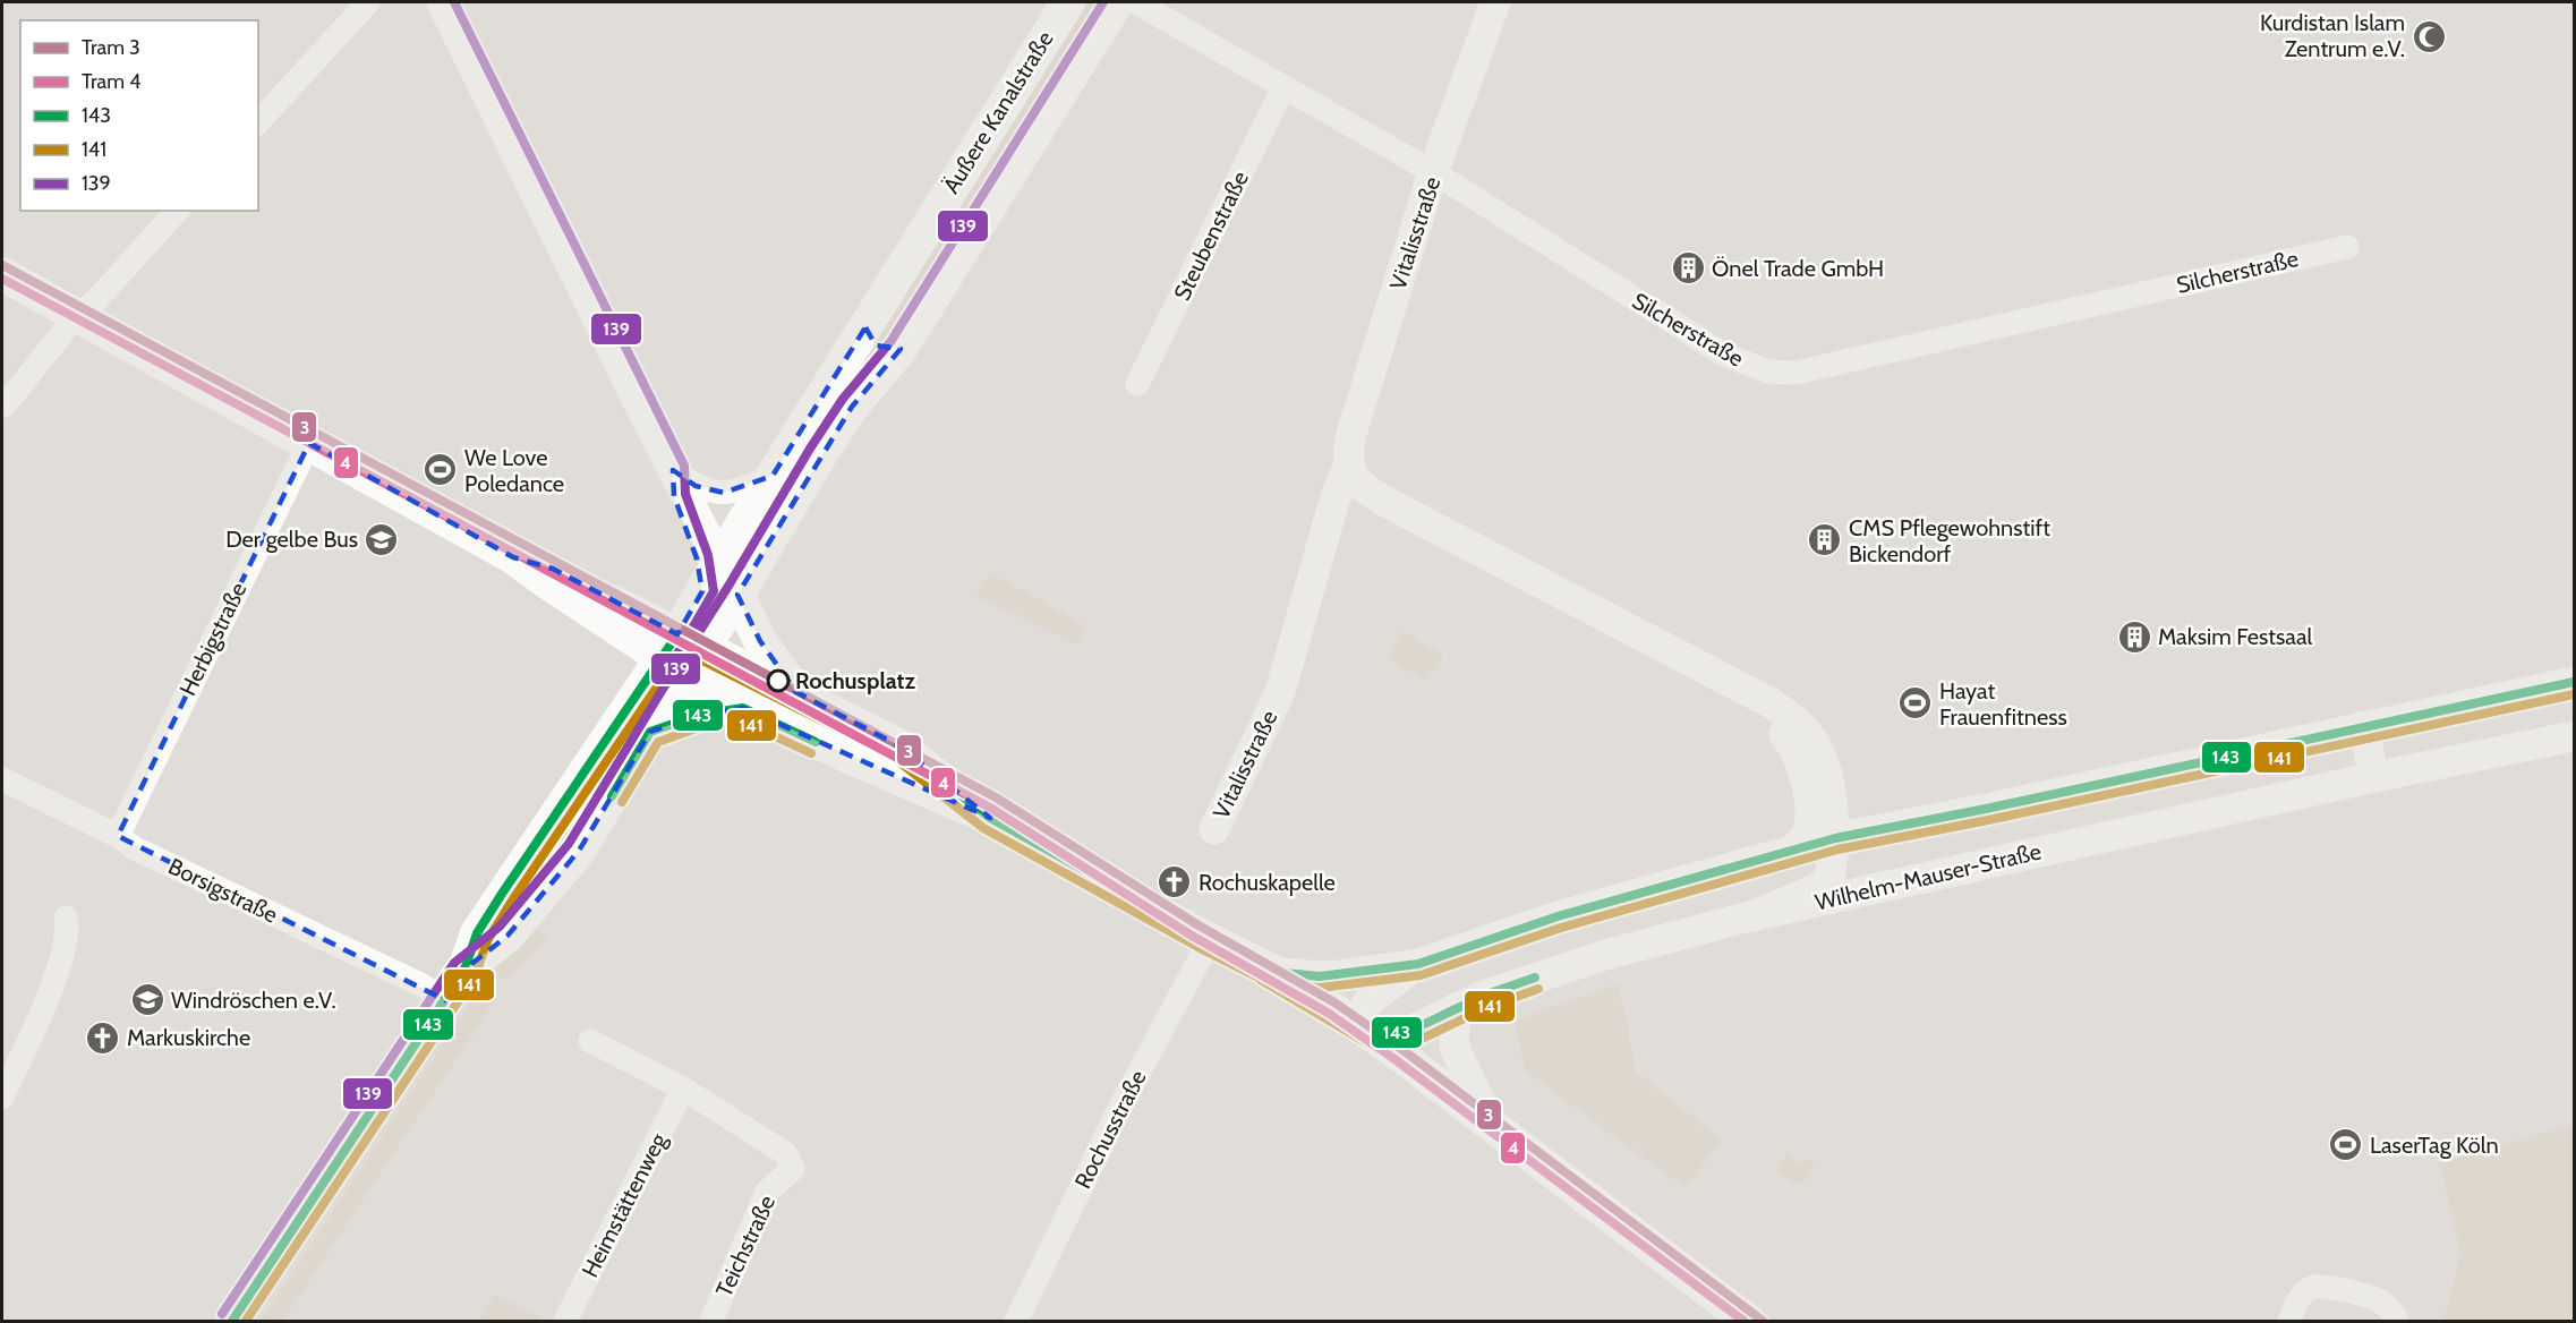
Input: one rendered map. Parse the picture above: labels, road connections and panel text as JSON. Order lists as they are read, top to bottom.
{
  "streets": {
    "main road": ["Äußere Kanalstraße"],
    "street": [
      "Vitalisstraße",
      "Steubenstraße",
      "Silcherstraße",
      "Herbigstraße",
      "Wilhelm-Mauser-Straße",
      "Borsigstraße",
      "Rochusstraße",
      "Heimstättenweg",
      "Teichstraße"
    ]
  },
  "crossings": [
    ["Äußere Kanalstraße", "Borsigstraße"],
    ["Vitalisstraße", "Silcherstraße"],
    ["Steubenstraße", "Silcherstraße"],
    ["Herbigstraße", "Borsigstraße"],
    ["Heimstättenweg", "Teichstraße"]
  ],
  "places": {
    "mosque": ["Kurdistan Islam Zentrum e.V."],
    "building": ["Önel Trade GmbH", "CMS Pflegewohnstift Bickendorf", "Maksim Festsaal"],
    "sports": ["We Love Poledance", "Hayat Frauenfitness", "LaserTag Köln"],
    "school or university": ["Der gelbe Bus", "Windröschen e.V."],
    "other": ["Rochusplatz"],
    "church": ["Rochuskapelle", "Markuskirche"]
  },
  "lines": [
    "transit line 139",
    "tram line 3",
    "tram line 4",
    "transit line 143",
    "transit line 141"
  ],
  "legend": [
    "Tram 3",
    "Tram 4",
    "143",
    "141",
    "139"
  ]
}
